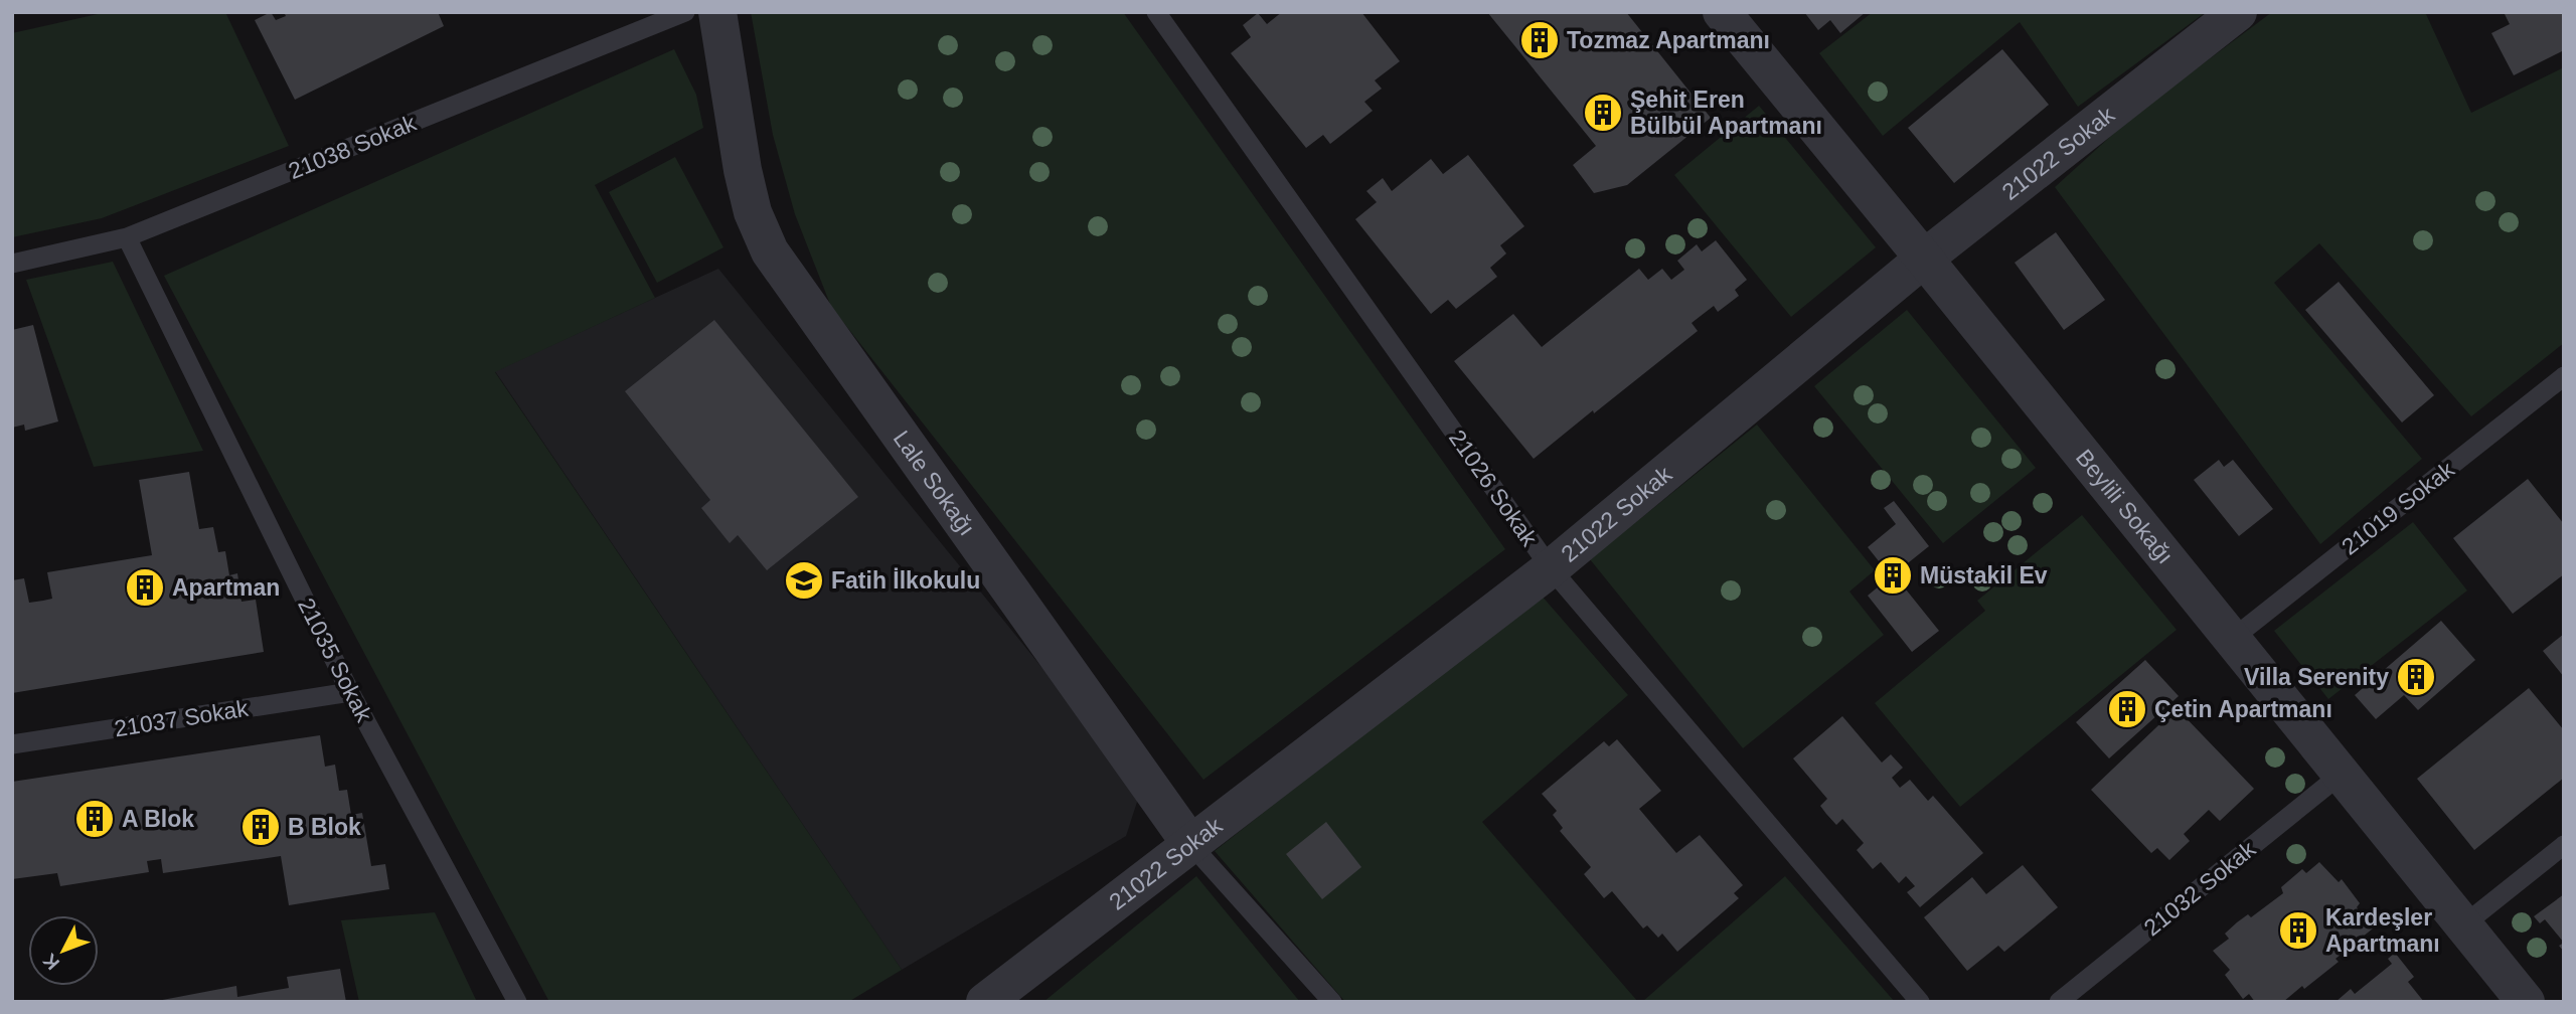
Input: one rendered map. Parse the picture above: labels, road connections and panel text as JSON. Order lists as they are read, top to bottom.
{
  "streets": {
    "street": ["21022 Sokak", "Lale Sokağı", "Beylili Sokağı"],
    "lane": [
      "21038 Sokak",
      "21026 Sokak",
      "21019 Sokak",
      "21035 Sokak",
      "21037 Sokak",
      "21032 Sokak"
    ]
  },
  "crossings": [
    ["21038 Sokak", "21035 Sokak"],
    ["21022 Sokak", "Lale Sokağı"],
    ["21022 Sokak", "21026 Sokak"],
    ["21022 Sokak", "Beylili Sokağı"],
    ["Beylili Sokağı", "21019 Sokak"],
    ["Beylili Sokağı", "21032 Sokak"],
    ["21035 Sokak", "21037 Sokak"]
  ],
  "places": {
    "building": [
      "Tozmaz Apartmanı",
      "Şehit Eren Bülbül Apartmanı",
      "Müstakil Ev",
      "Apartman",
      "Villa Serenity",
      "Çetin Apartmanı",
      "A Blok",
      "B Blok",
      "Kardeşler Apartmanı"
    ],
    "school or university": ["Fatih İlkokulu"]
  },
  "north": "bottom left"
}
